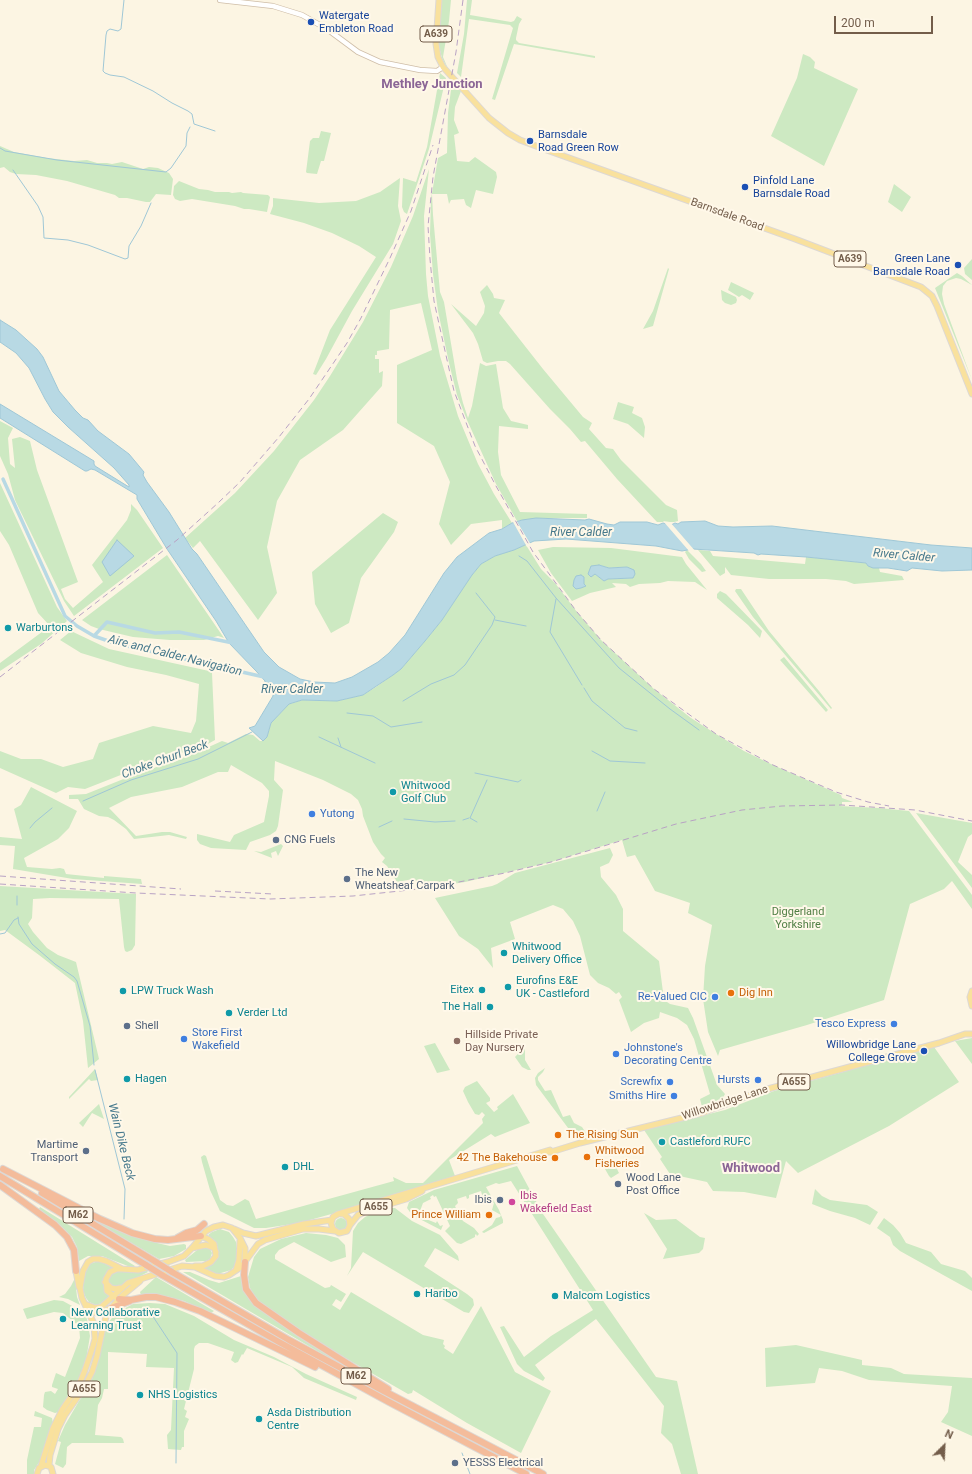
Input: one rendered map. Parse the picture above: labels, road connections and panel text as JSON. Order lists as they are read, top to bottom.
{
  "streets": {
    "highway": ["M62"],
    "main road": [
      "A639",
      "Barnsdale Road",
      "A655",
      "Willowbridge Lane"
    ]
  },
  "crossings": [
    ["A639", "Barnsdale Road"],
    ["A655", "Willowbridge Lane"],
    ["A655", "M62"]
  ],
  "districts": ["Methley Junction", "Whitwood"],
  "water": [
    "River Calder",
    "Aire and Calder Navigation",
    "Choke Churl Beck",
    "Wain Dike Beck"
  ],
  "parks": ["Diggerland Yorkshire"],
  "places": [
    "Watergate Embleton Road",
    "Barnsdale Road Green Row",
    "Pinfold Lane Barnsdale Road",
    "Green Lane Barnsdale Road",
    "Warburtons",
    "Whitwood Golf Club",
    "Yutong",
    "CNG Fuels",
    "The New Wheatsheaf Carpark",
    "Whitwood Delivery Office",
    "Eurofins E&E UK - Castleford",
    "Eitex",
    "LPW Truck Wash",
    "Dig Inn",
    "Re-Valued CIC",
    "The Hall",
    "Verder Ltd",
    "Tesco Express",
    "Shell",
    "Store First Wakefield",
    "Hillside Private Day Nursery",
    "Willowbridge Lane College Grove",
    "Johnstone's Decorating Centre",
    "Hagen",
    "Hursts",
    "Screwfix",
    "Smiths Hire",
    "The Rising Sun",
    "Castleford RUFC",
    "Martime Transport",
    "Whitwood Fisheries",
    "42 The Bakehouse",
    "DHL",
    "Wood Lane Post Office",
    "Ibis",
    "Ibis Wakefield East",
    "Prince William",
    "Haribo",
    "Malcom Logistics",
    "New Collaborative Learning Trust",
    "NHS Logistics",
    "Asda Distribution Centre",
    "YESSS Electrical"
  ],
  "scale_bar": "200 m",
  "north": "top right"
}
